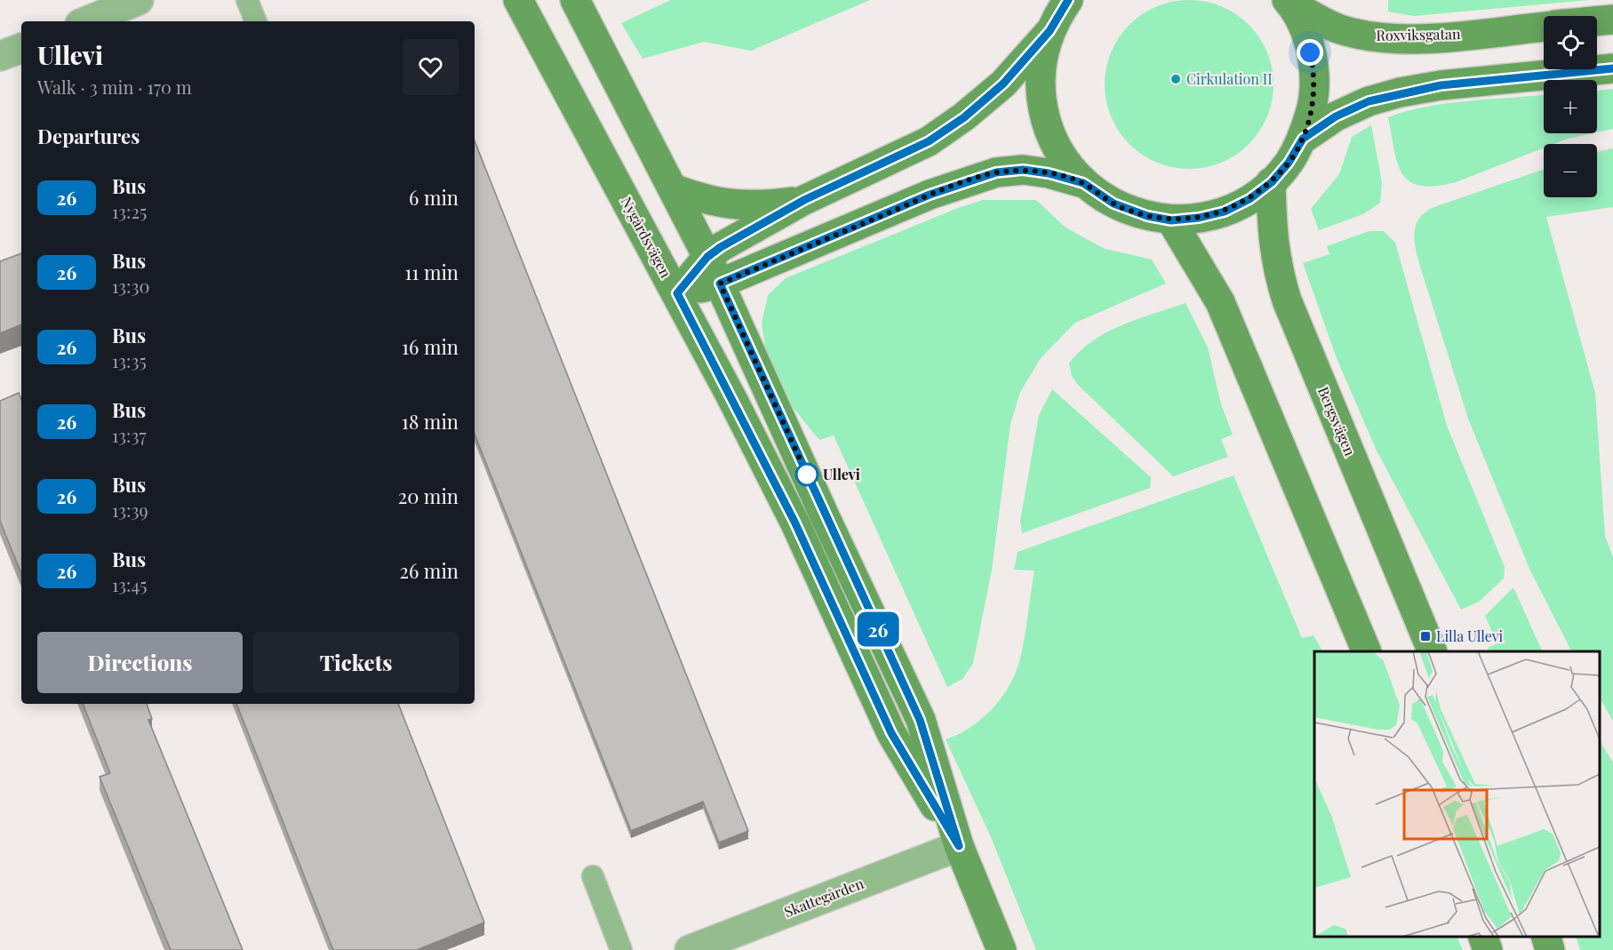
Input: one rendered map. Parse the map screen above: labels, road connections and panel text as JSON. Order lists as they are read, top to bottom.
{
  "streets": {
    "street": [
      "Roxviksgatan",
      "Nygårdsvägen",
      "Bergsvägen",
      "Skattegården"
    ]
  },
  "crossings": [
    ["Nygårdsvägen", "Skattegården"]
  ],
  "places": {
    "other": ["Cirkulation II", "Ullevi"],
    "transit": ["Lilla Ullevi"]
  },
  "lines": ["bus line 26"],
  "page": {
    "on_map": "26",
    "map_buttons": ["+", "−"],
    "heading": [
      ["Ullevi", "Walk · 3 min · 170 m"],
      "Departures"
    ],
    "list": [
      {
        "mark": "26",
        "name": "Bus",
        "note": "13:25",
        "value": "6 min"
      },
      {
        "mark": "26",
        "name": "Bus",
        "note": "13:30",
        "value": "11 min"
      },
      {
        "mark": "26",
        "name": "Bus",
        "note": "13:35",
        "value": "16 min"
      },
      {
        "mark": "26",
        "name": "Bus",
        "note": "13:37",
        "value": "18 min"
      },
      {
        "mark": "26",
        "name": "Bus",
        "note": "13:39",
        "value": "20 min"
      },
      {
        "mark": "26",
        "name": "Bus",
        "note": "13:45",
        "value": "26 min"
      }
    ],
    "buttons": ["Directions", "Tickets"]
  }
}
